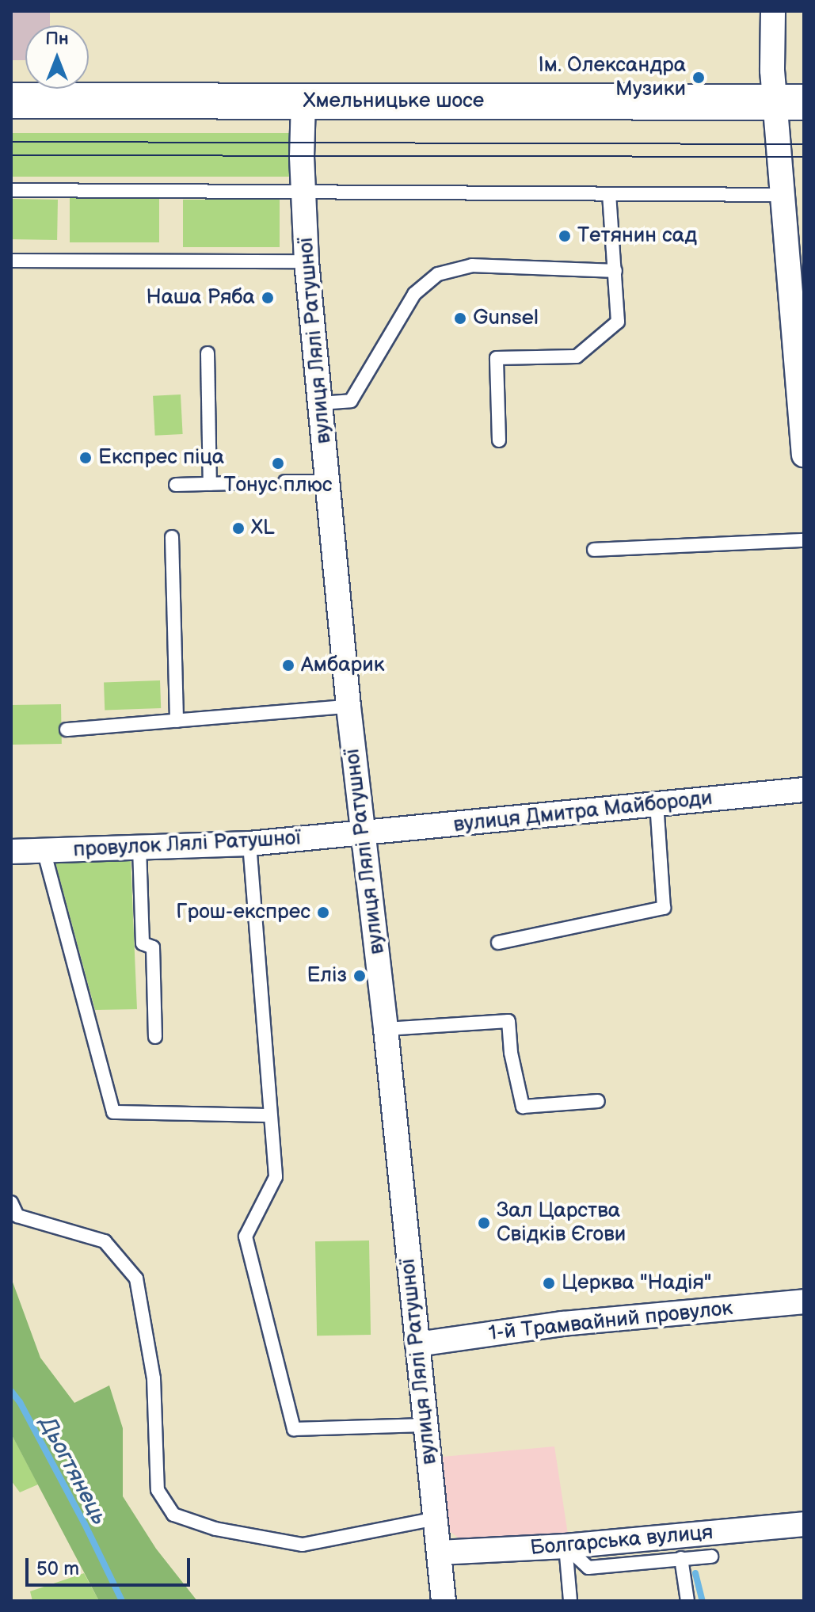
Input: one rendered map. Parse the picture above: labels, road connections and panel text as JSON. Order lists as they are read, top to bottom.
{
  "streets": {
    "main road": ["Хмельницьке шосе"],
    "street": [
      "вулиця Лялі Ратушної",
      "вулиця Дмитра Майбороди",
      "провулок Лялі Ратушної",
      "1-й Трамвайний провулок",
      "Болгарська вулиця"
    ]
  },
  "crossings": [
    ["Хмельницьке шосе", "вулиця Лялі Ратушної"],
    ["вулиця Лялі Ратушної", "вулиця Дмитра Майбороди"],
    ["вулиця Лялі Ратушної", "провулок Лялі Ратушної"],
    ["вулиця Лялі Ратушної", "1-й Трамвайний провулок"],
    ["вулиця Лялі Ратушної", "Болгарська вулиця"],
    ["вулиця Дмитра Майбороди", "провулок Лялі Ратушної"]
  ],
  "water": ["Дьогтянець"],
  "places": [
    "Ім. Олександра Музики",
    "Тетянин сад",
    "Наша Ряба",
    "Gunsel",
    "Експрес піца",
    "Тонус плюс",
    "XL",
    "Амбарик",
    "Грош-експрес",
    "Еліз",
    "Зал Царства Свідків Єгови",
    "Церква \"Надія\""
  ],
  "scale_bar": "50 m",
  "north": "top"
}
